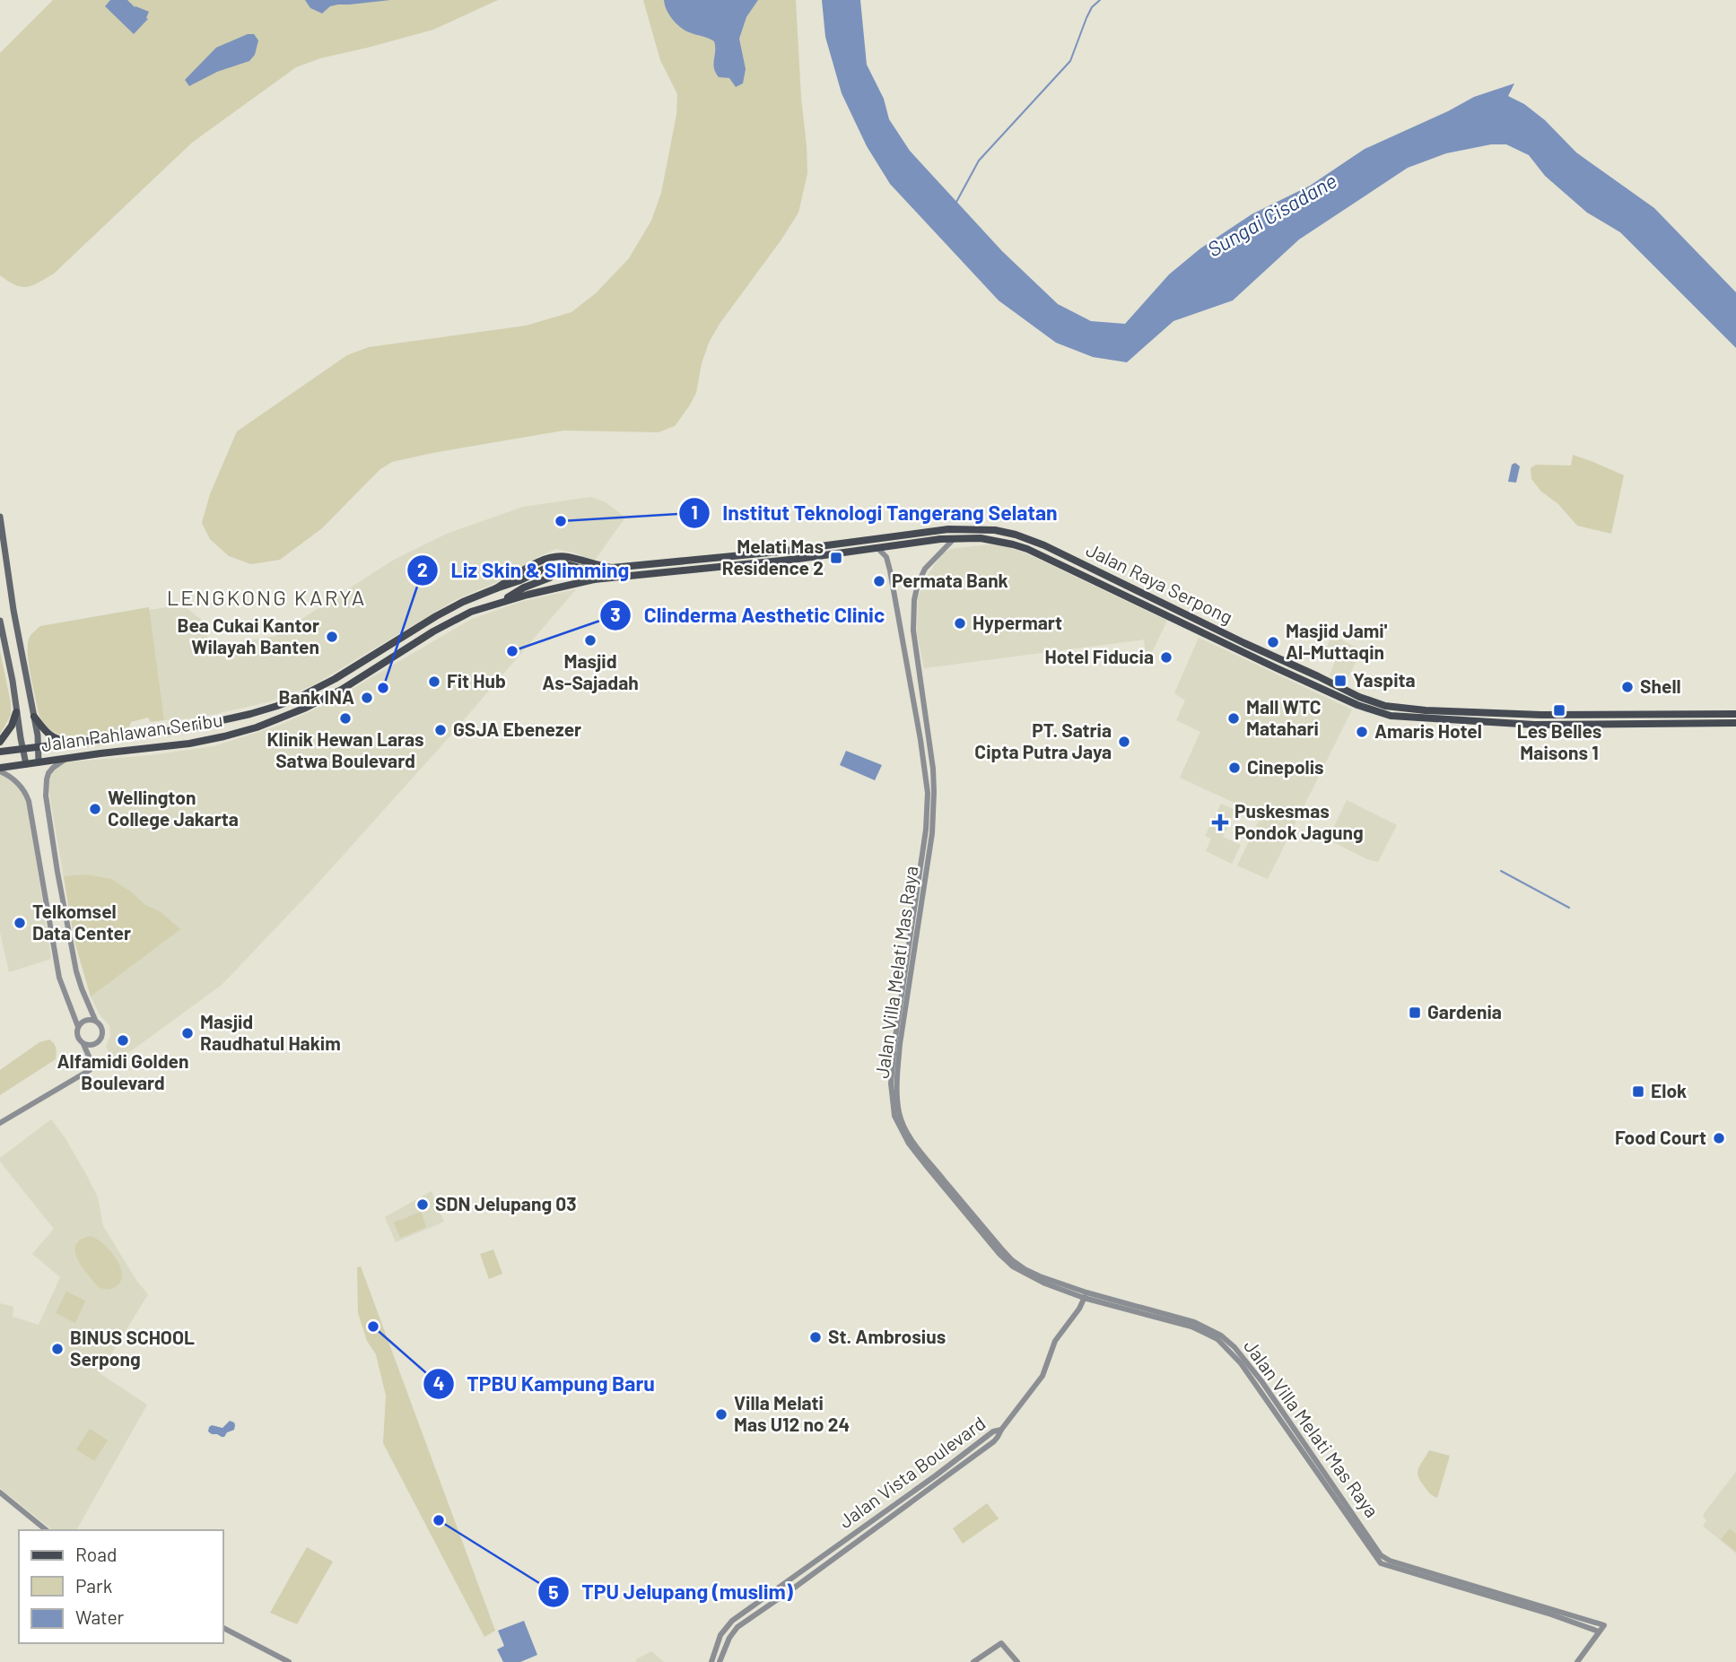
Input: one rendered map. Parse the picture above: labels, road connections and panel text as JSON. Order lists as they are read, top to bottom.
{
  "streets": {
    "main road": ["Jalan Raya Serpong", "Jalan Pahlawan Seribu"],
    "street": ["Jalan Villa Melati Mas Raya", "Jalan Vista Boulevard"]
  },
  "crossings": [
    ["Jalan Raya Serpong", "Jalan Pahlawan Seribu"],
    ["Jalan Raya Serpong", "Jalan Villa Melati Mas Raya"]
  ],
  "districts": ["LENGKONG KARYA"],
  "water": ["Sungai Cisadane"],
  "places": {
    "other": [
      "Institut Teknologi Tangerang Selatan",
      "Permata Bank",
      "Hypermart",
      "Bea Cukai Kantor Wilayah Banten",
      "Masjid As-Sajadah",
      "Masjid Jami' Al-Muttaqin",
      "Clinderma Aesthetic Clinic",
      "Hotel Fiducia",
      "Fit Hub",
      "Shell",
      "Liz Skin & Slimming",
      "Bank INA",
      "Klinik Hewan Laras Satwa Boulevard",
      "Mall WTC Matahari",
      "GSJA Ebenezer",
      "Amaris Hotel",
      "PT. Satria Cipta Putra Jaya",
      "Cinepolis",
      "Wellington College Jakarta",
      "Telkomsel Data Center",
      "Masjid Raudhatul Hakim",
      "Alfamidi Golden Boulevard",
      "Food Court",
      "SDN Jelupang 03",
      "TPBU Kampung Baru",
      "St. Ambrosius",
      "BINUS SCHOOL Serpong",
      "Villa Melati Mas U12 no 24",
      "TPU Jelupang (muslim)"
    ],
    "transit": [
      "Melati Mas Residence 2",
      "Yaspita",
      "Les Belles Maisons 1",
      "Gardenia",
      "Elok"
    ],
    "health": ["Puskesmas Pondok Jagung"]
  },
  "legend": ["Road", "Park", "Water"]
}
